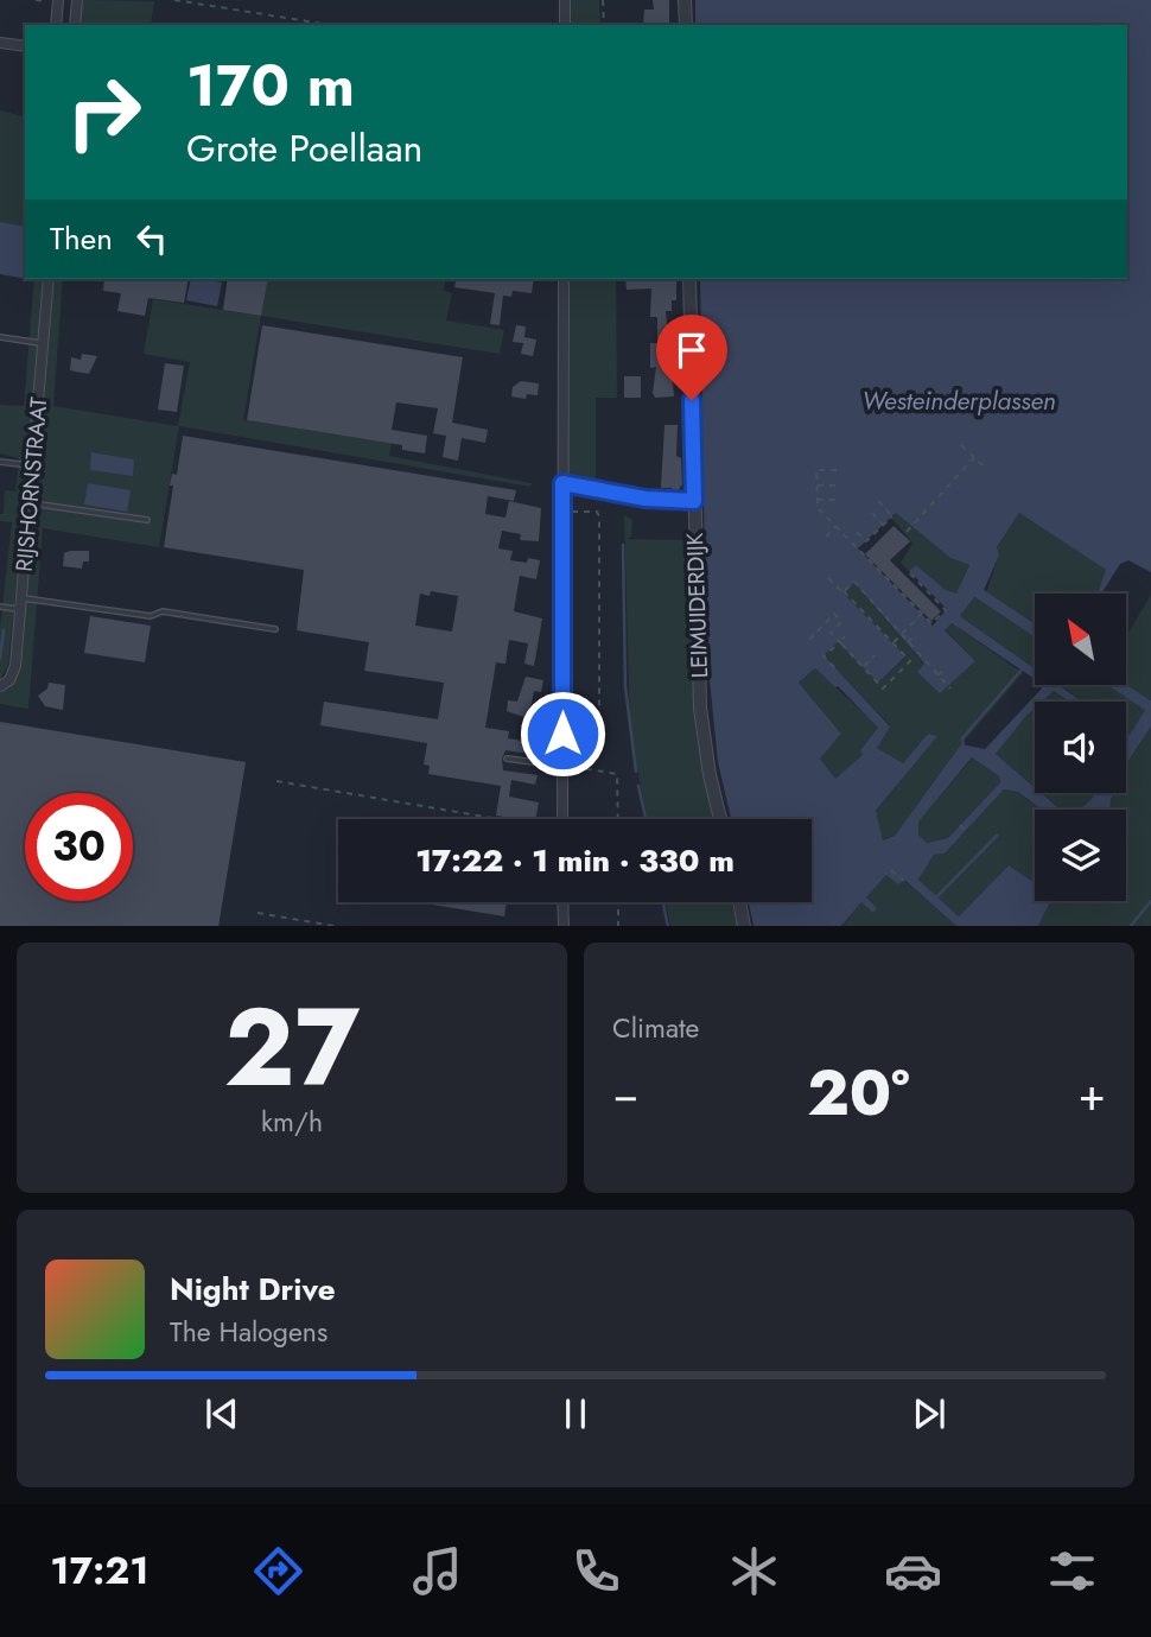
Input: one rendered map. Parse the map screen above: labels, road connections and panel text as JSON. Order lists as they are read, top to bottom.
{
  "streets": {
    "street": ["RIJSHORNSTRAAT", "LEIMUIDERDIJK"]
  },
  "water": ["Westeinderplassen"],
  "north": "top left",
  "page": {
    "turn": ["170 m", "Grote Poellaan"],
    "then": "Then",
    "limit": "30",
    "trip": "17:22 · 1 min · 330 m",
    "tile": [
      ["27", "km/h"],
      "Climate"
    ],
    "heat": ["−", "20°", "+"],
    "song": ["Night Drive", "The Halogens"],
    "tabs": "17:21"
  }
}
